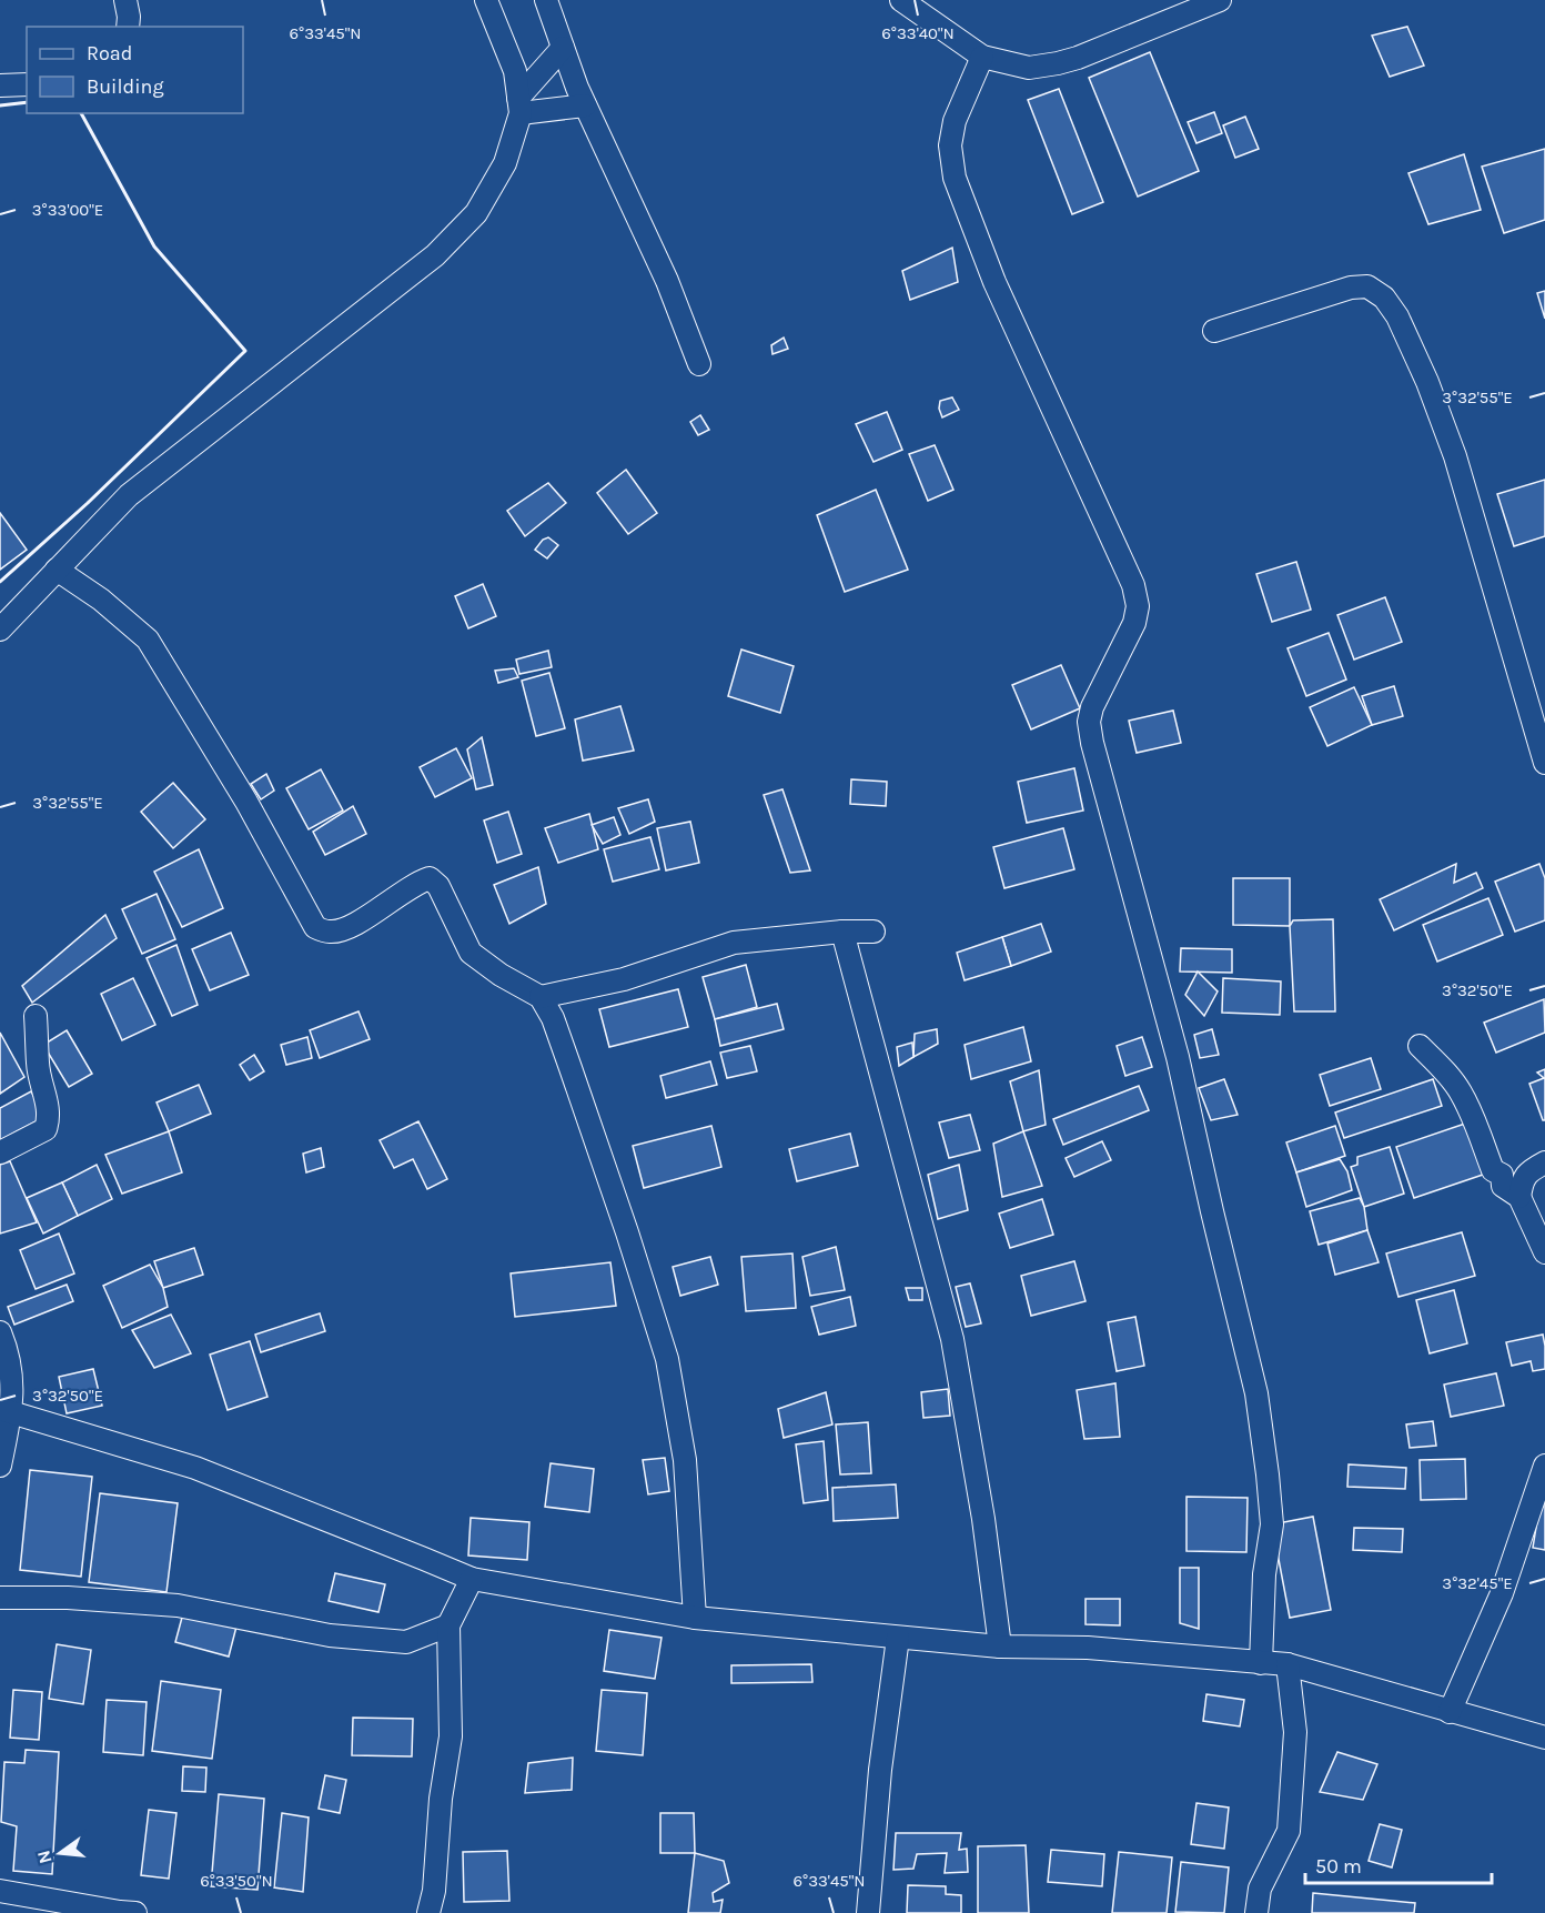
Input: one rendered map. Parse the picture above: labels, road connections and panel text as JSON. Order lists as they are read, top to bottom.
{
  "legend": ["Road", "Building"],
  "scale_bar": "50 m",
  "north": "left",
  "coordinates": [
    "6°33'45\"N",
    "6°33'40\"N",
    "3°33'00\"E",
    "3°32'55\"E",
    "3°32'50\"E",
    "3°32'45\"E",
    "6°33'50\"N"
  ]
}
